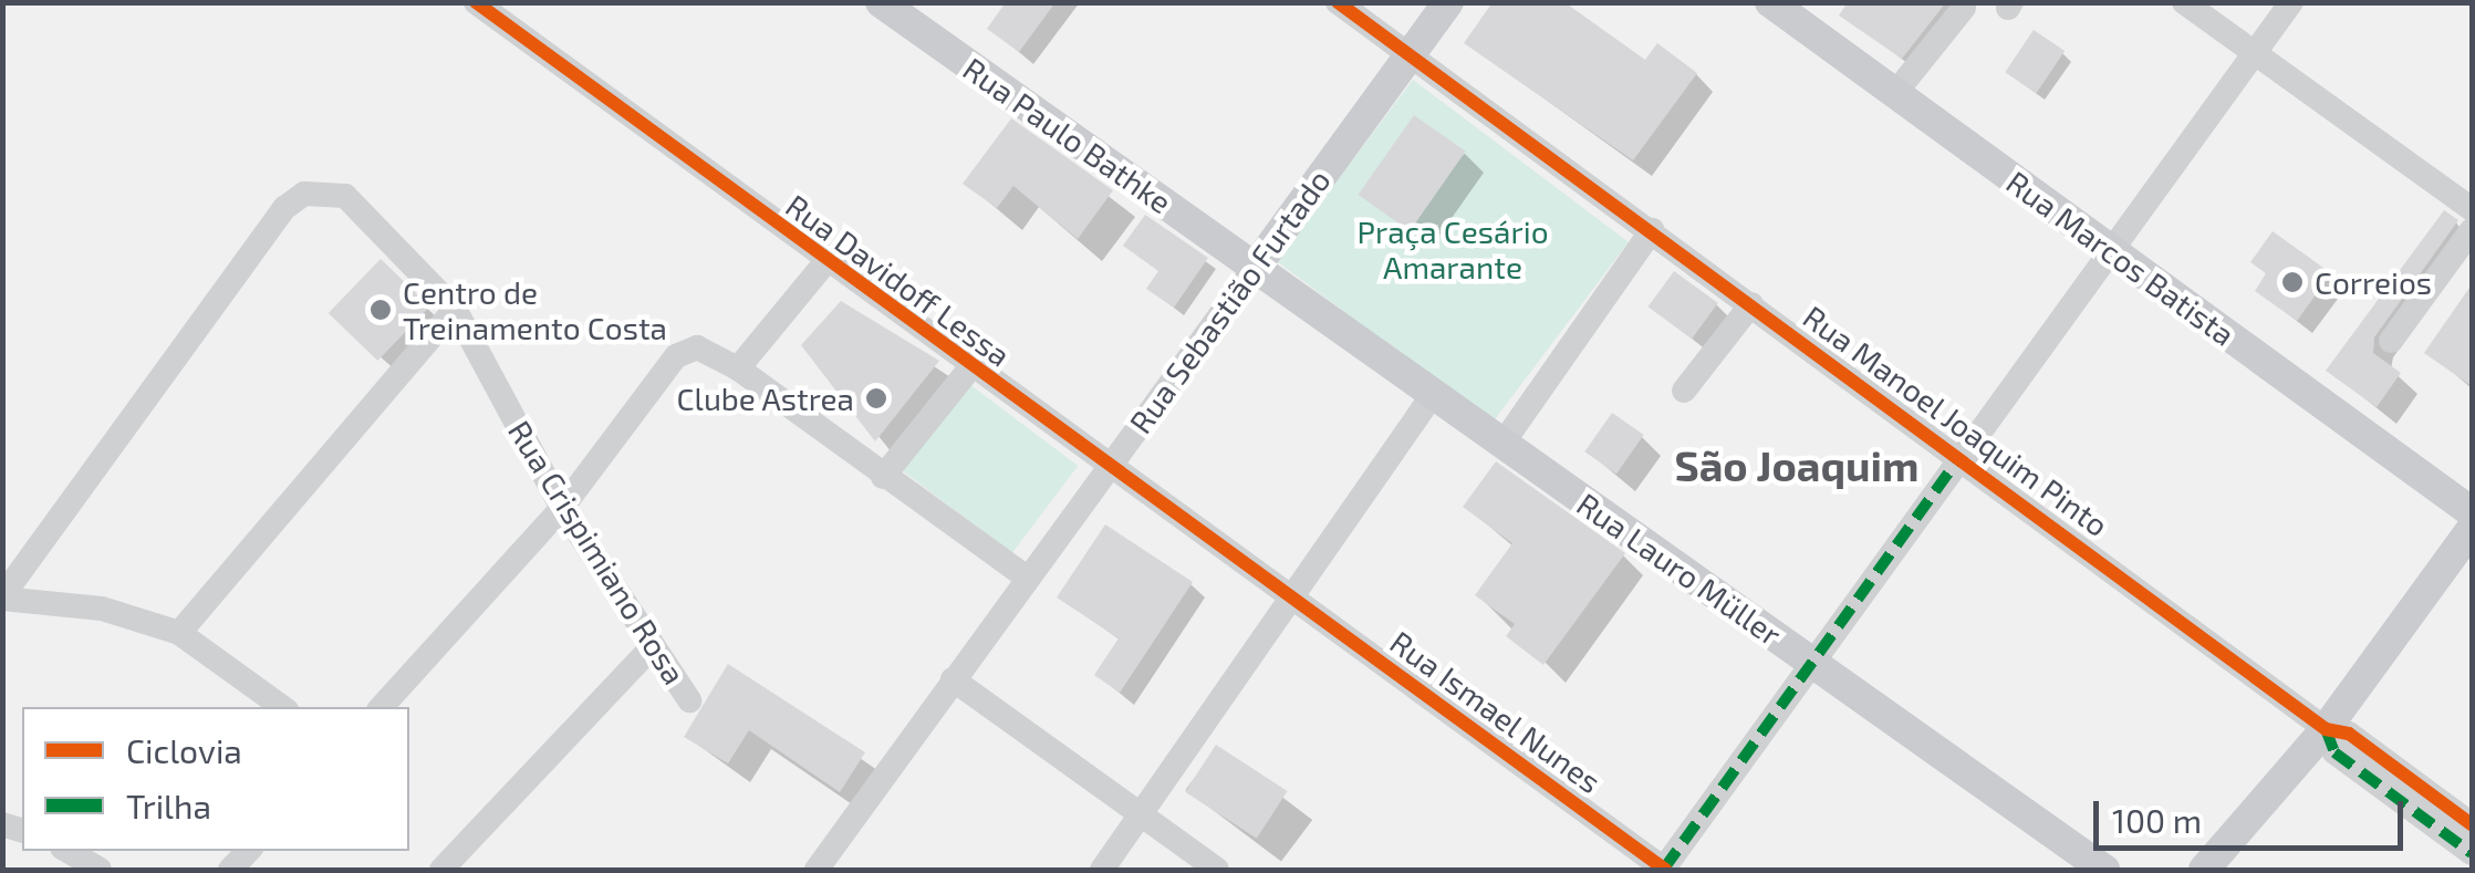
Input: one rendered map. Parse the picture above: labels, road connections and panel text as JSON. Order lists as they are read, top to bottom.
{
  "streets": {
    "main road": [
      "Rua Paulo Bathke",
      "Rua Marcos Batista",
      "Rua Sebastião Furtado",
      "Rua Lauro Müller"
    ],
    "street": [
      "Rua Davidoff Lessa",
      "Rua Manoel Joaquim Pinto",
      "Rua Crispimiano Rosa",
      "Rua Ismael Nunes"
    ]
  },
  "crossings": [
    ["Rua Paulo Bathke", "Rua Sebastião Furtado"],
    ["Rua Paulo Bathke", "Rua Lauro Müller"],
    ["Rua Davidoff Lessa", "Rua Sebastião Furtado"],
    ["Rua Davidoff Lessa", "Rua Ismael Nunes"],
    ["Rua Sebastião Furtado", "Rua Manoel Joaquim Pinto"],
    ["Rua Sebastião Furtado", "Rua Lauro Müller"]
  ],
  "districts": ["São Joaquim"],
  "parks": ["Praça Cesário Amarante"],
  "places": ["Correios", "Centro de Treinamento Costa", "Clube Astrea"],
  "legend": ["Ciclovia", "Trilha"],
  "scale_bar": "100 m"
}
